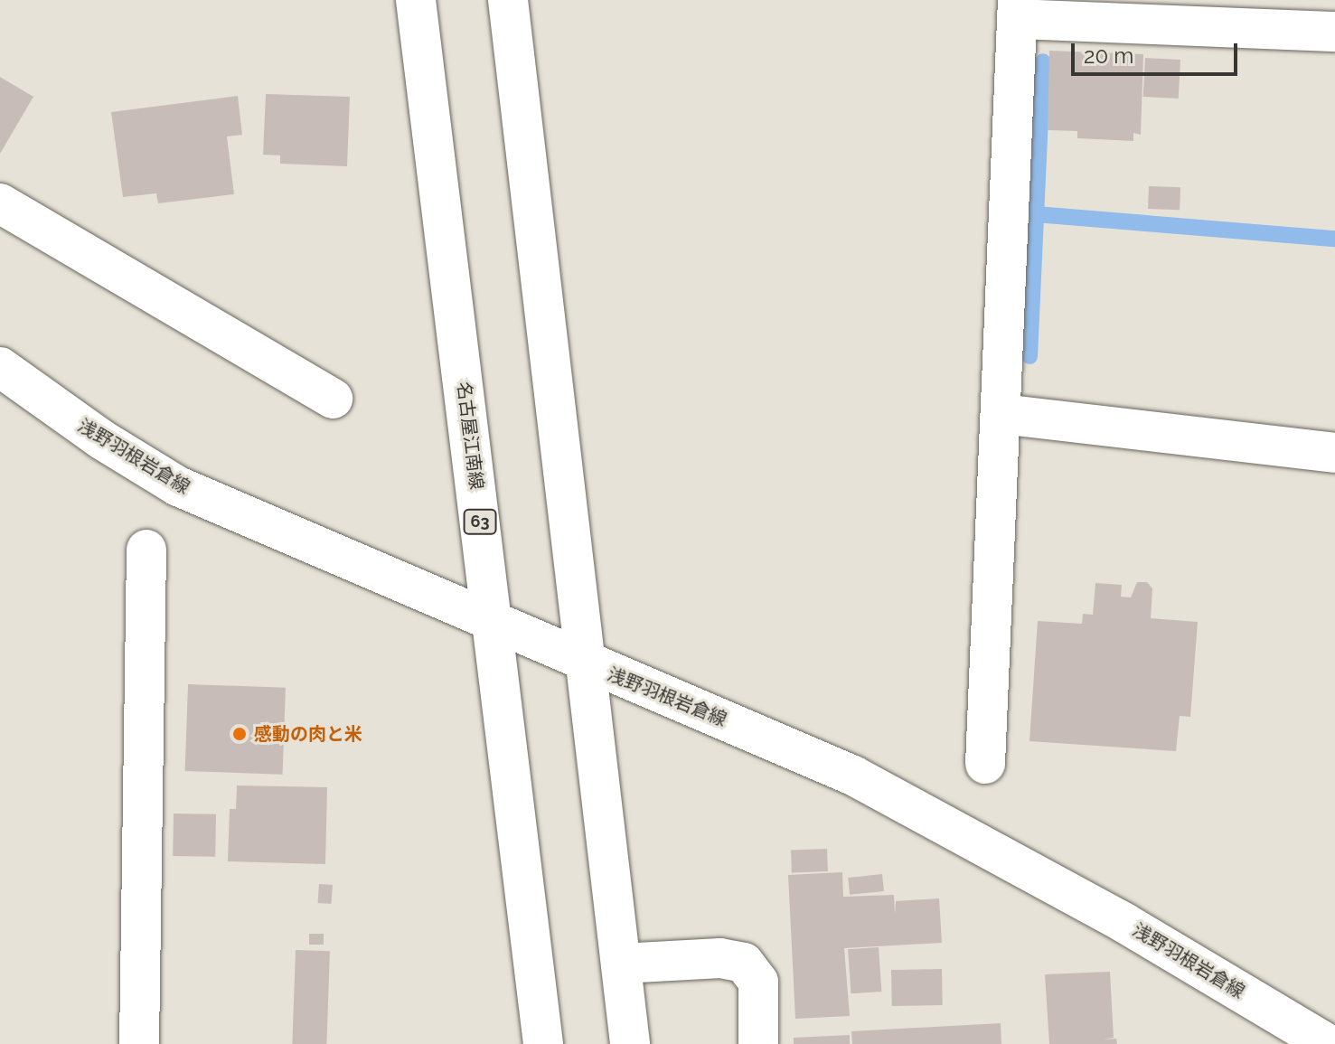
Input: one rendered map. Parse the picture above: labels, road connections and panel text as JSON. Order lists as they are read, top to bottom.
{
  "streets": {
    "main road": ["名古屋江南線", "浅野羽根岩倉線", "63"]
  },
  "crossings": [
    ["名古屋江南線", "浅野羽根岩倉線"]
  ],
  "places": ["感動の肉と米"],
  "scale_bar": "20 m"
}
